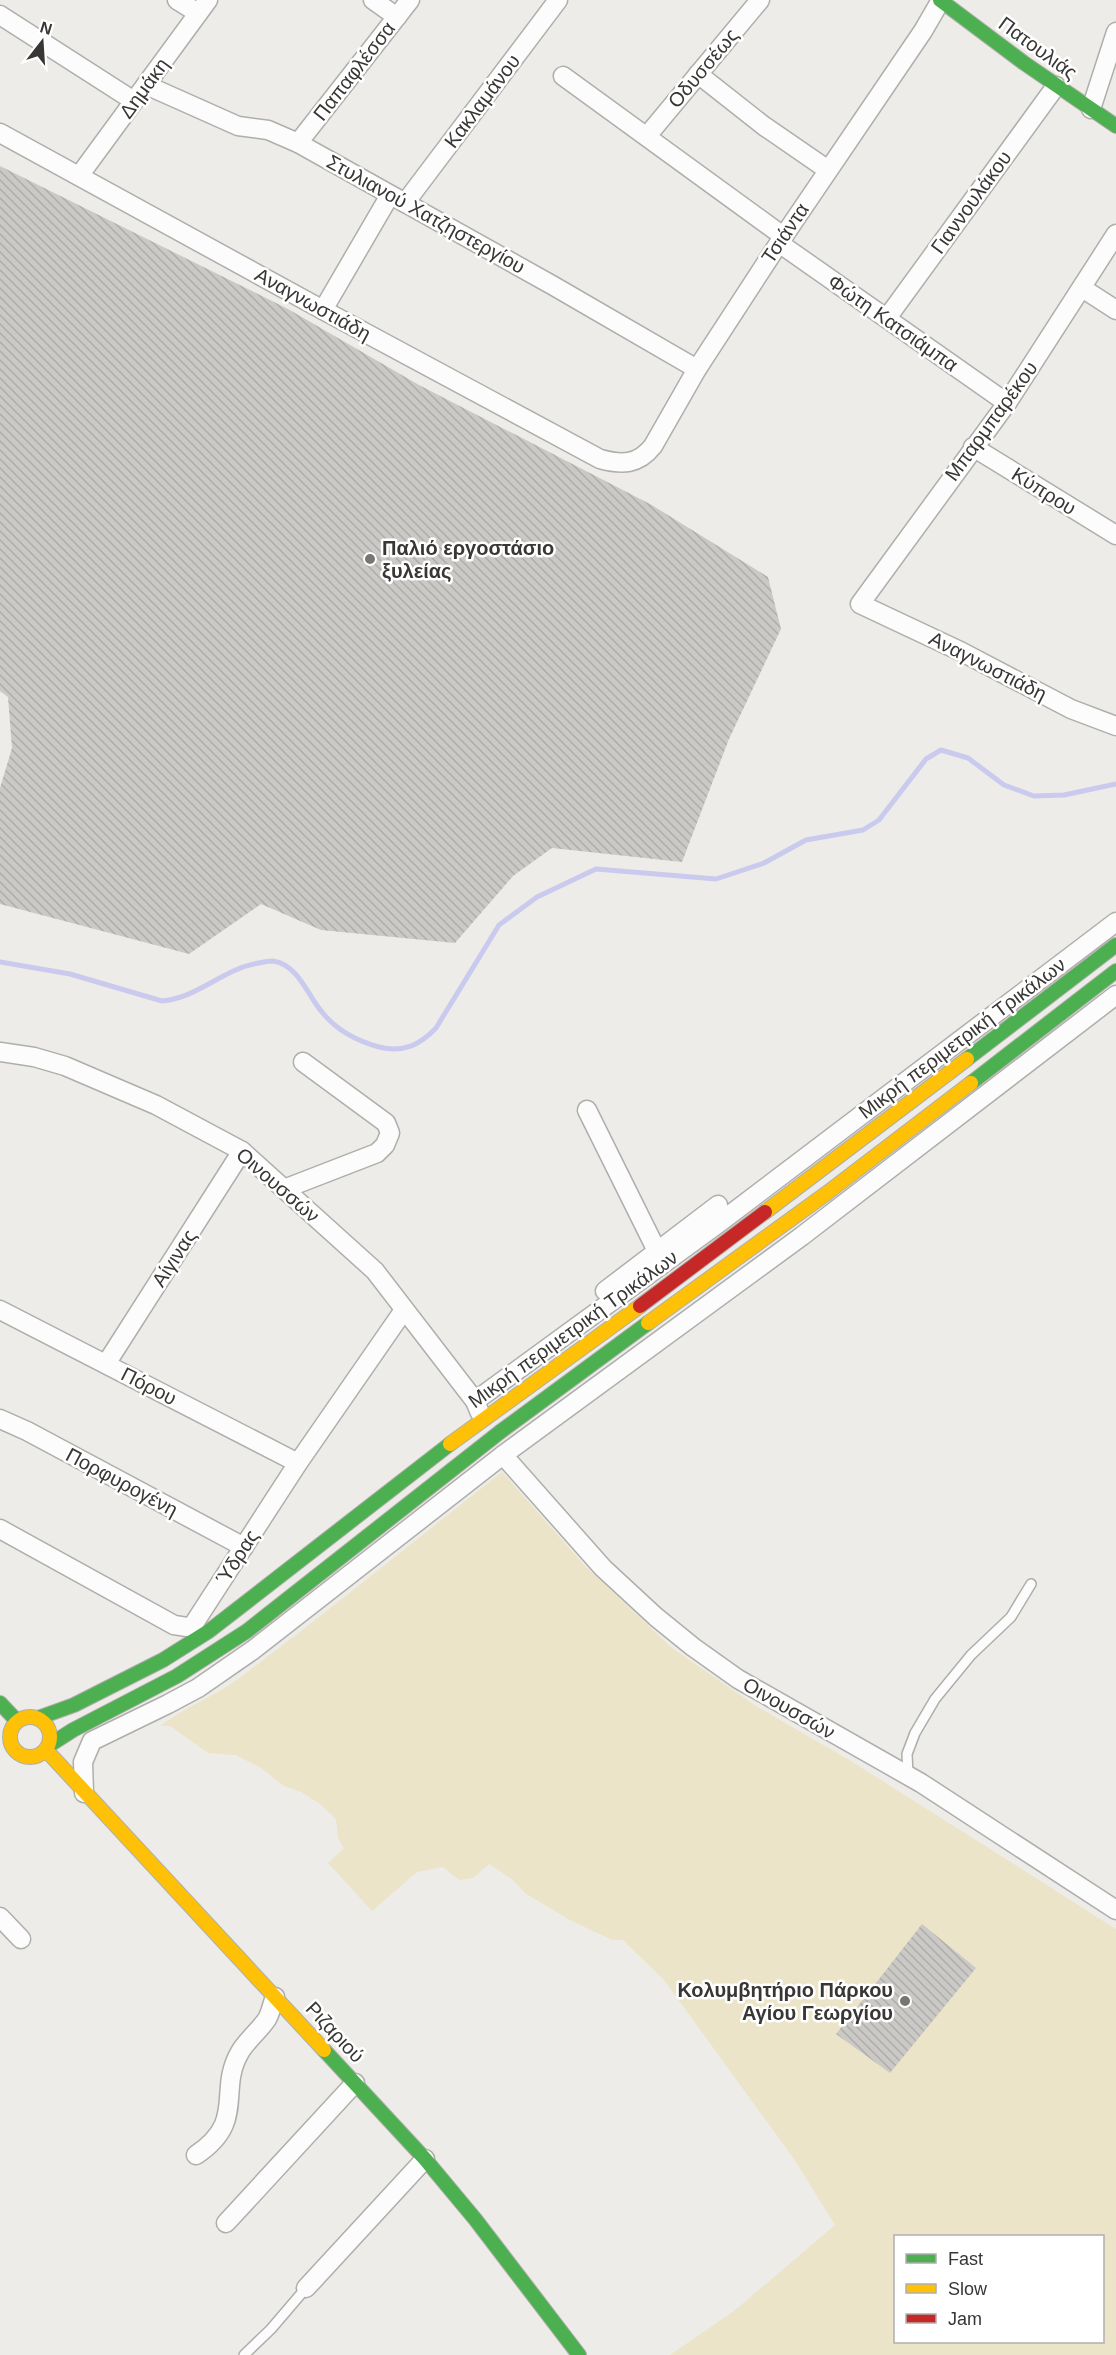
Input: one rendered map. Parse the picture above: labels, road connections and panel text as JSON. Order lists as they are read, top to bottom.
{
  "streets": {
    "main road": ["Πατουλιάς", "Μικρή περιμετρική Τρικάλων", "Ριζαριού"],
    "street": [
      "Οδυσσέως",
      "Παπαφλέσσα",
      "Δημάκη",
      "Κακλαμάνου",
      "Γιαννουλάκου",
      "Στυλιανού Χατζηστεργίου",
      "Τσιάντα",
      "Αναγνωστιάδη",
      "Φώτη Κατσιάμπα",
      "Μπαρμπαρέκου",
      "Κύπρου",
      "Οινουσσών",
      "Αίγινας",
      "Πόρου",
      "Πορφυρογένη",
      "Ύδρας"
    ]
  },
  "crossings": [
    ["Πατουλιάς", "Γιαννουλάκου"],
    ["Πατουλιάς", "Τσιάντα"],
    ["Οδυσσέως", "Φώτη Κατσιάμπα"],
    ["Παπαφλέσσα", "Στυλιανού Χατζηστεργίου"],
    ["Δημάκη", "Στυλιανού Χατζηστεργίου"],
    ["Δημάκη", "Αναγνωστιάδη"],
    ["Κακλαμάνου", "Στυλιανού Χατζηστεργίου"],
    ["Κακλαμάνου", "Αναγνωστιάδη"],
    ["Γιαννουλάκου", "Φώτη Κατσιάμπα"],
    ["Στυλιανού Χατζηστεργίου", "Τσιάντα"],
    ["Τσιάντα", "Αναγνωστιάδη"],
    ["Τσιάντα", "Φώτη Κατσιάμπα"],
    ["Αναγνωστιάδη", "Μπαρμπαρέκου"],
    ["Φώτη Κατσιάμπα", "Μπαρμπαρέκου"],
    ["Μπαρμπαρέκου", "Κύπρου"],
    ["Μικρή περιμετρική Τρικάλων", "Οινουσσών"],
    ["Μικρή περιμετρική Τρικάλων", "Ριζαριού"],
    ["Οινουσσών", "Αίγινας"],
    ["Οινουσσών", "Ύδρας"],
    ["Αίγινας", "Πόρου"],
    ["Πόρου", "Ύδρας"],
    ["Πορφυρογένη", "Ύδρας"]
  ],
  "places": ["Παλιό εργοστάσιο ξυλείας", "Κολυμβητήριο Πάρκου Αγίου Γεωργίου"],
  "legend": ["Fast", "Slow", "Jam"],
  "north": "top"
}
